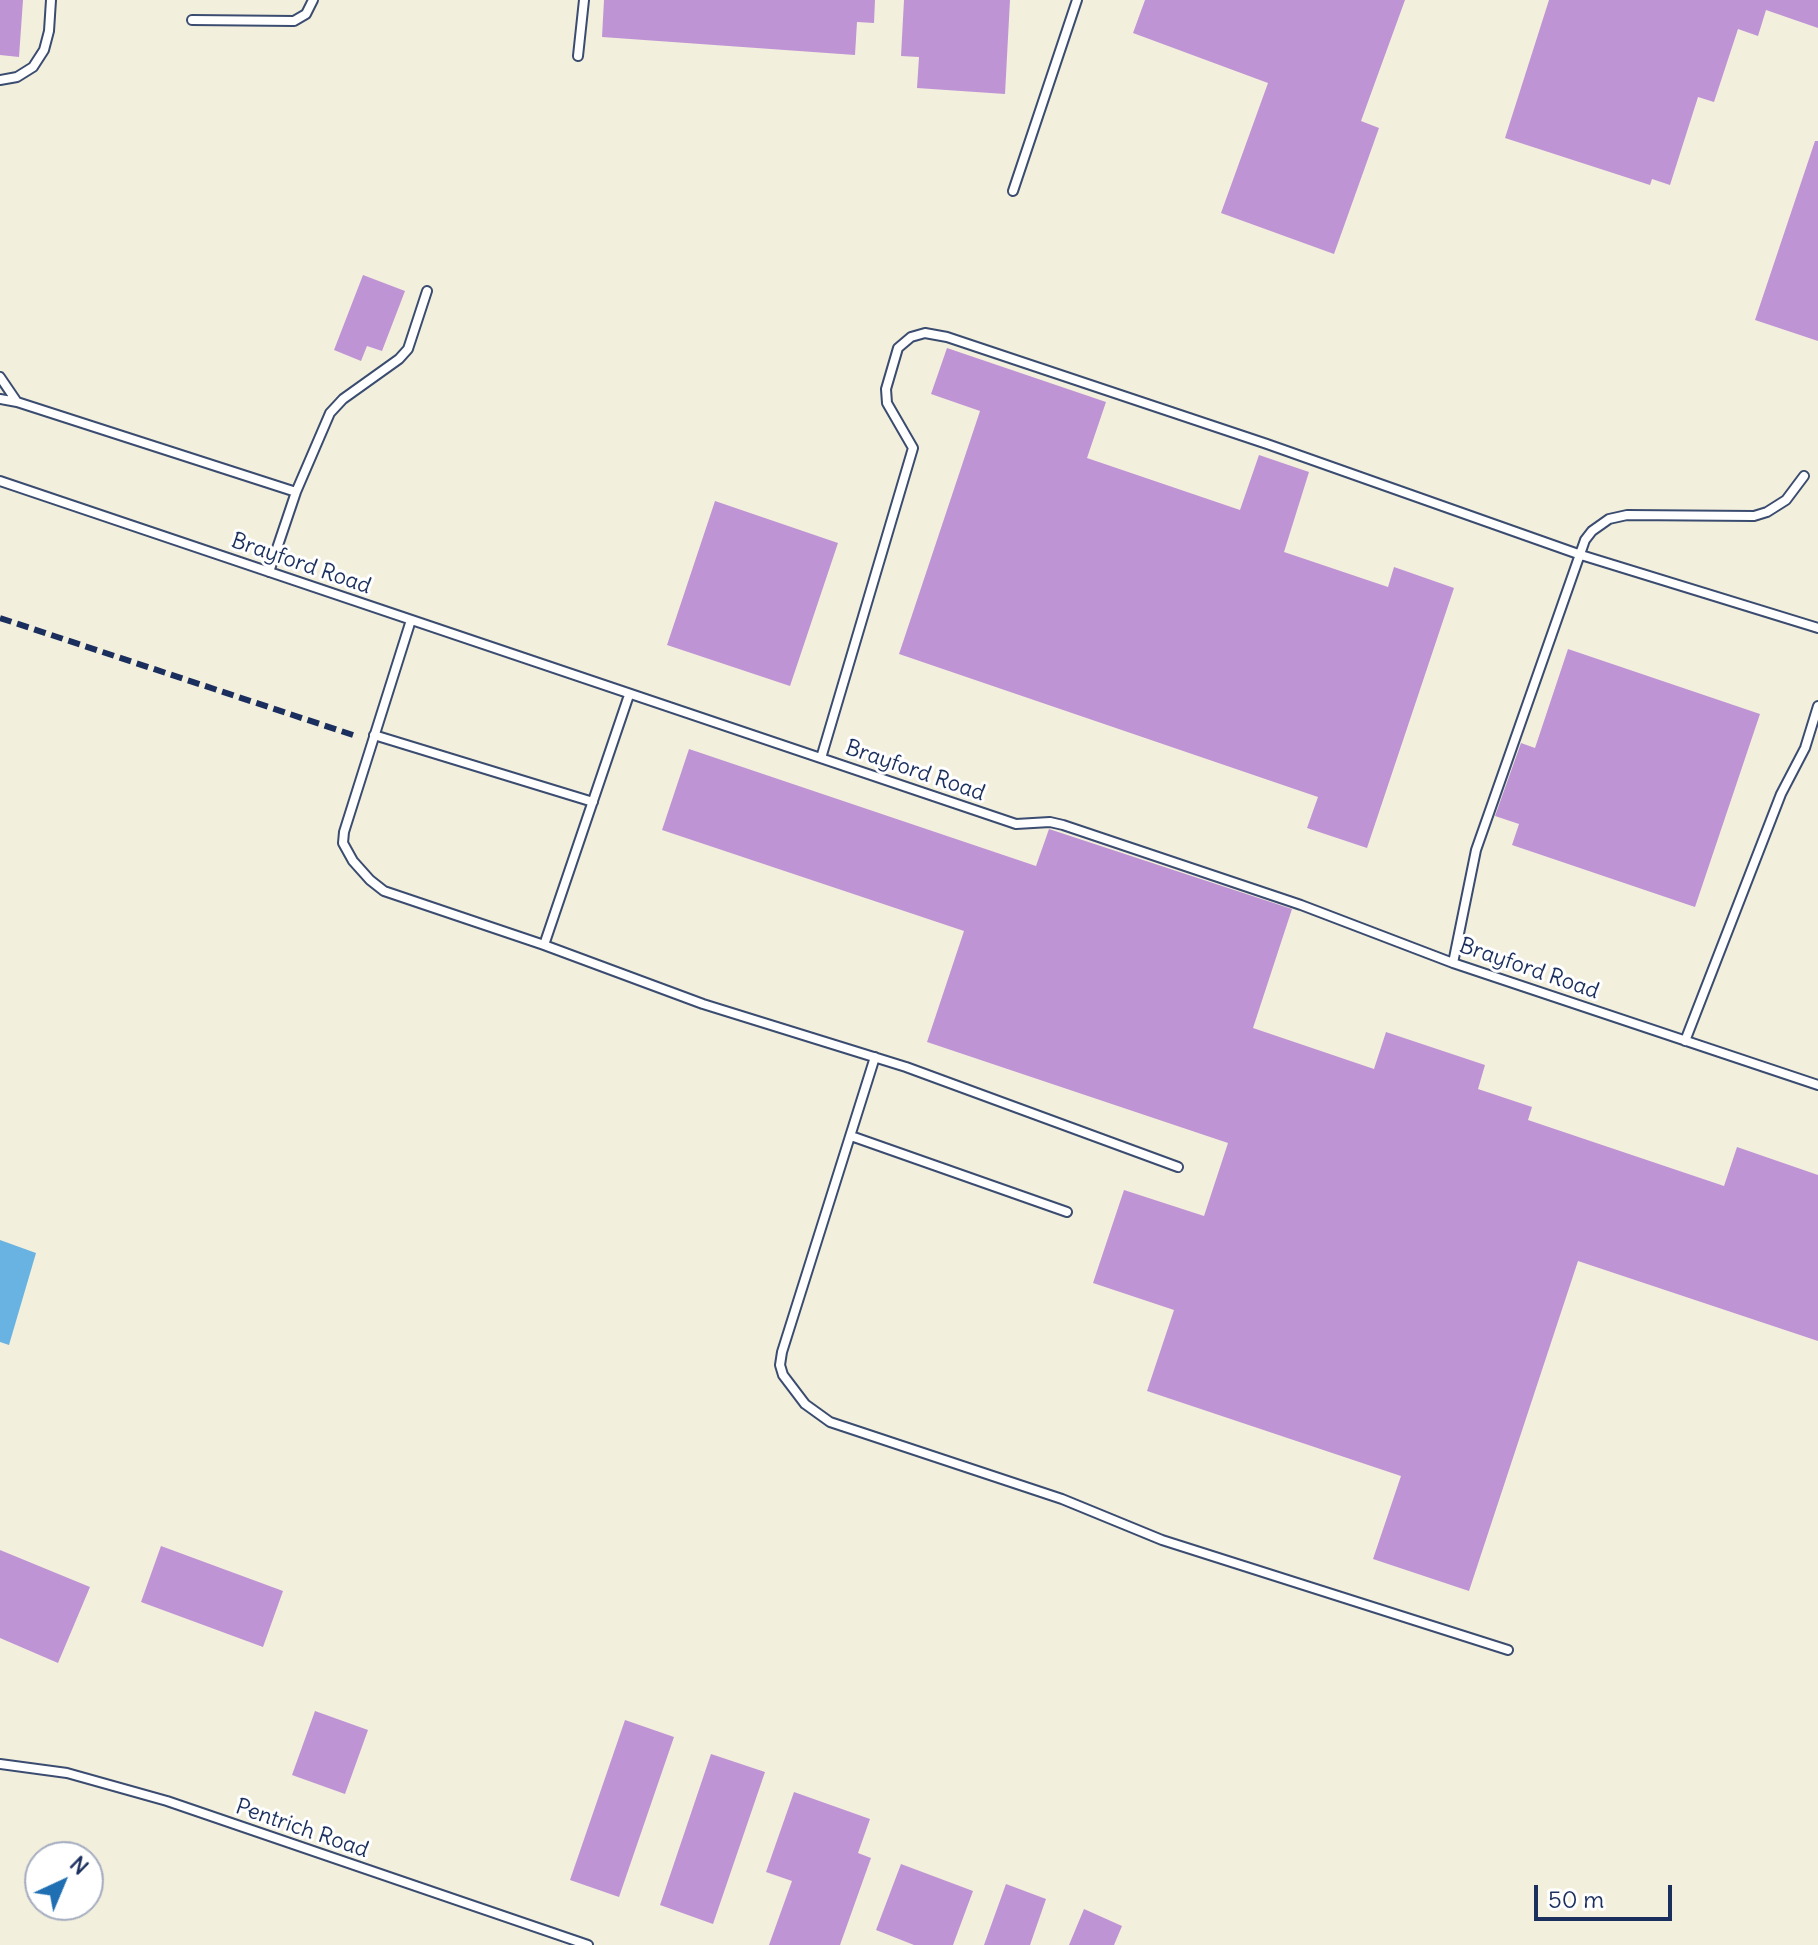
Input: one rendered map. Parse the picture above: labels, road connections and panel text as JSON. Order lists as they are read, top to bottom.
{
  "streets": {
    "lane": ["Brayford Road", "Pentrich Road"]
  },
  "scale_bar": "50 m",
  "north": "top right"
}
